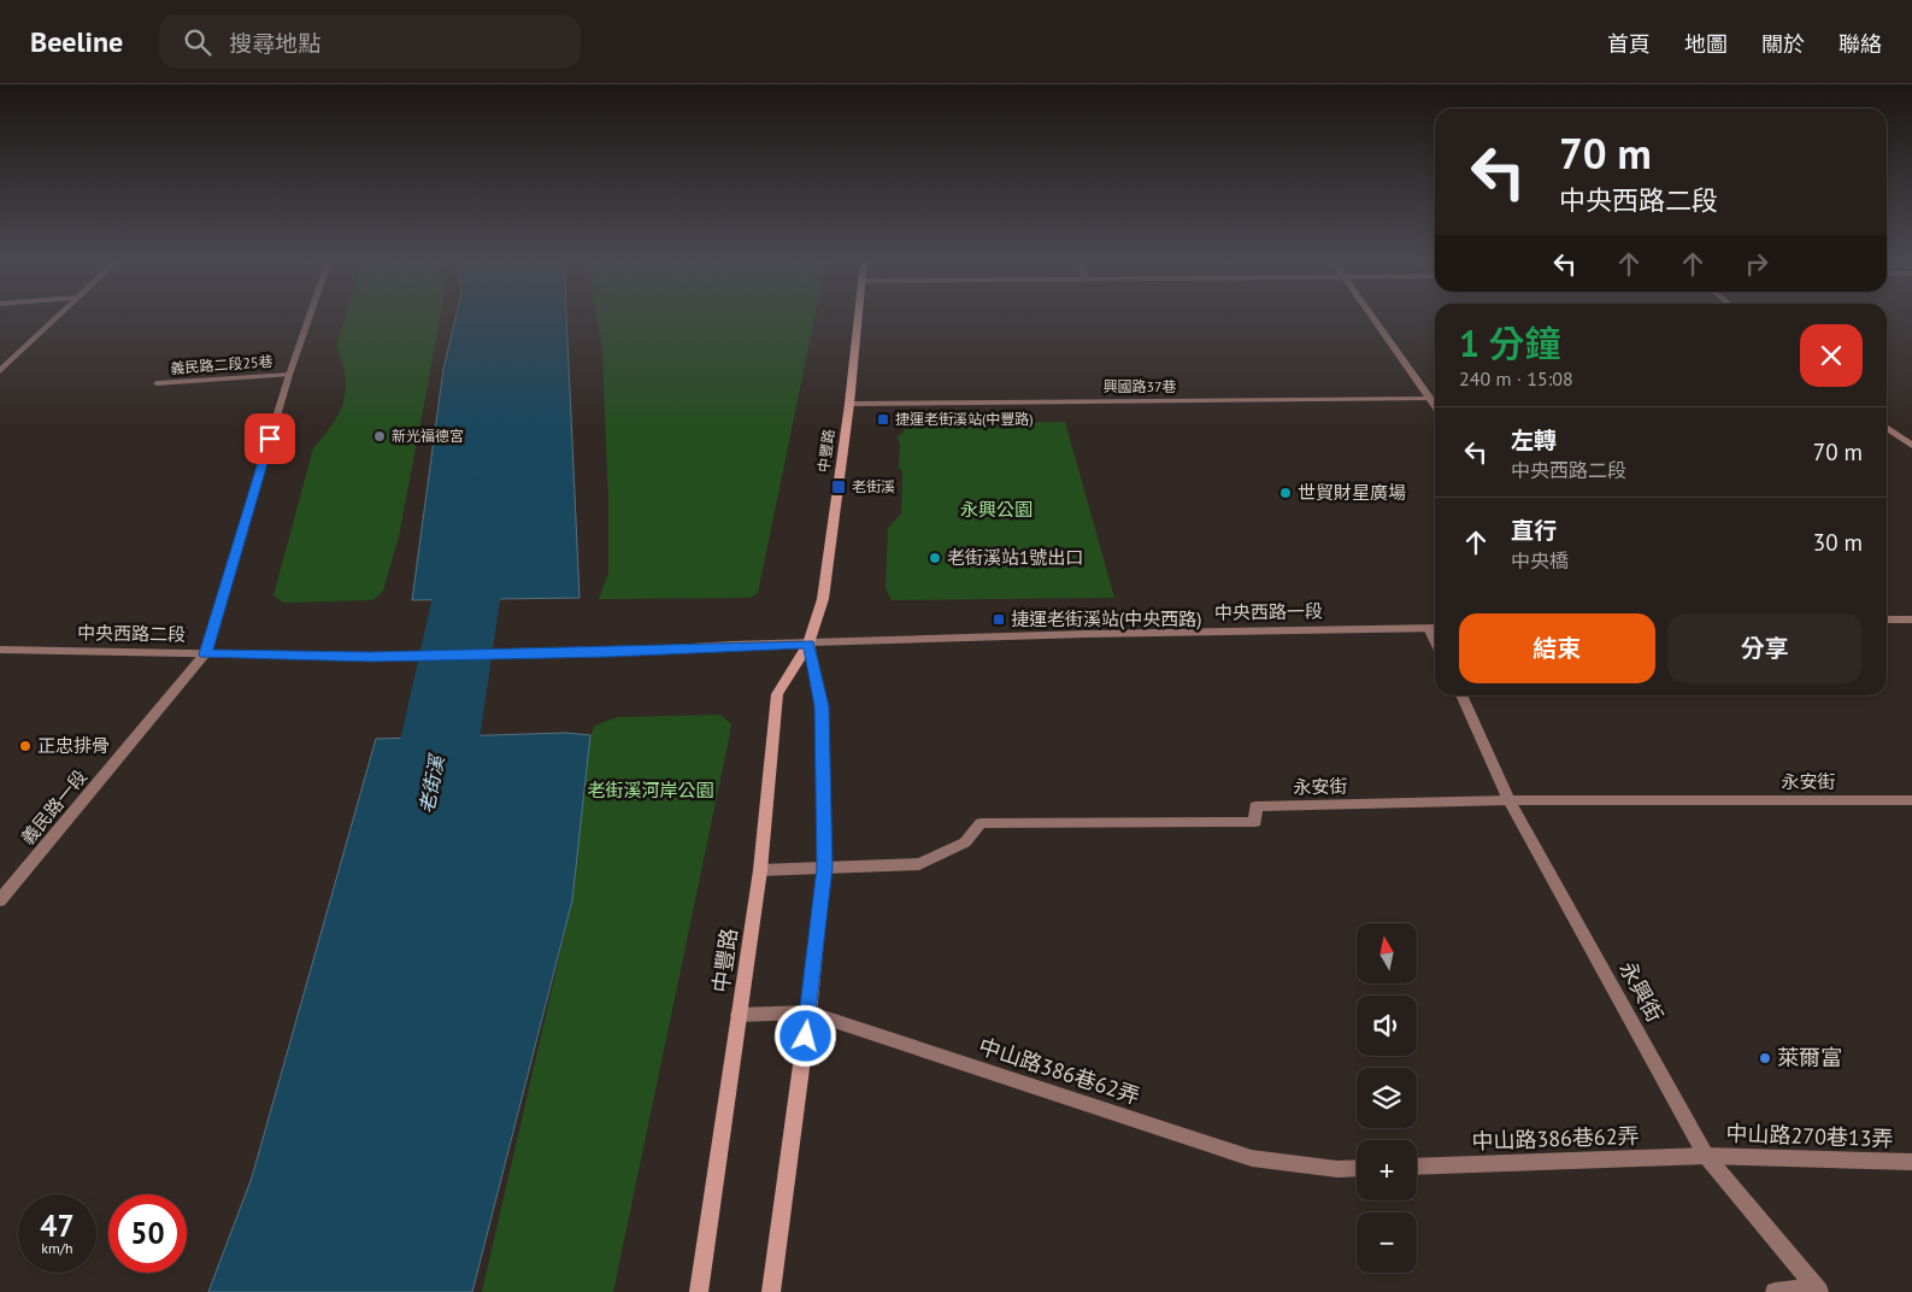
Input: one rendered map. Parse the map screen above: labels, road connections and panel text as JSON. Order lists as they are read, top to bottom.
{
  "streets": {
    "main road": ["中豐路"],
    "street": [
      "義民路二段25巷",
      "興國路37巷",
      "中央西路一段",
      "中央西路二段",
      "永安街",
      "義民路一段",
      "永興街",
      "中山路386巷62弄",
      "中山路270巷13弄"
    ]
  },
  "crossings": [
    ["興國路37巷", "中豐路"],
    ["中豐路", "中央西路一段"],
    ["中豐路", "中央西路二段"],
    ["中豐路", "永安街"],
    ["中豐路", "中山路386巷62弄"],
    ["中央西路一段", "中央西路二段"],
    ["中央西路二段", "義民路一段"],
    ["永安街", "永興街"],
    ["永興街", "中山路386巷62弄"],
    ["永興街", "中山路270巷13弄"],
    ["中山路386巷62弄", "中山路270巷13弄"]
  ],
  "water": ["老街溪"],
  "parks": ["永興公園", "老街溪河岸公園"],
  "places": {
    "transit": ["捷運老街溪站(中豐路)", "老街溪", "捷運老街溪站(中央西路)"],
    "other": [
      "新光福德宮",
      "世貿財星廣場",
      "老街溪站1號出口",
      "正忠排骨",
      "萊爾富"
    ]
  },
  "north": "top",
  "page": {
    "header": "Beeline",
    "search": "搜尋地點",
    "nav": [
      "首頁",
      "地圖",
      "關於",
      "聯絡"
    ],
    "turn": ["70 m", "中央西路二段"],
    "heading": ["1 分鐘", "240 m · 15:08"],
    "list": [
      {
        "name": "左轉",
        "note": "中央西路二段",
        "value": "70 m"
      },
      {
        "name": "直行",
        "note": "中央橋",
        "value": "30 m"
      }
    ],
    "buttons": ["結束", "分享"],
    "map_buttons": ["+", "−"],
    "speed": "47 km/h",
    "limit": "50"
  }
}
